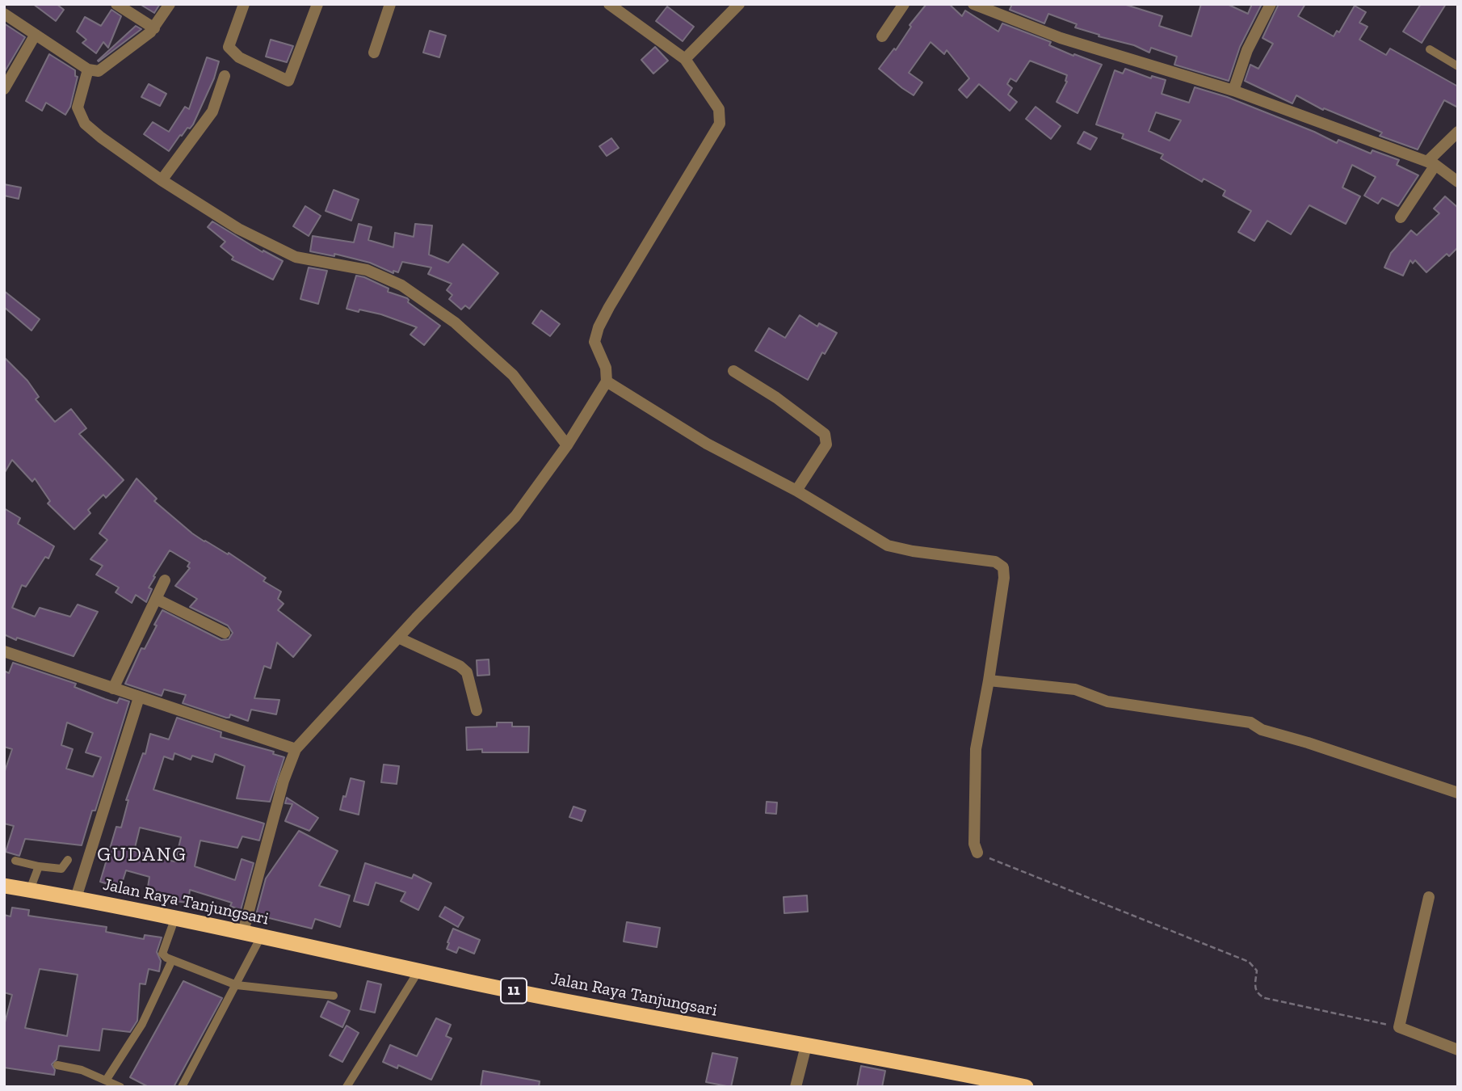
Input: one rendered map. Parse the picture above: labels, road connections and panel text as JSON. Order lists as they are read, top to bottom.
{
  "streets": {
    "highway": ["Jalan Raya Tanjungsari", "11"]
  },
  "districts": ["GUDANG"]
}
